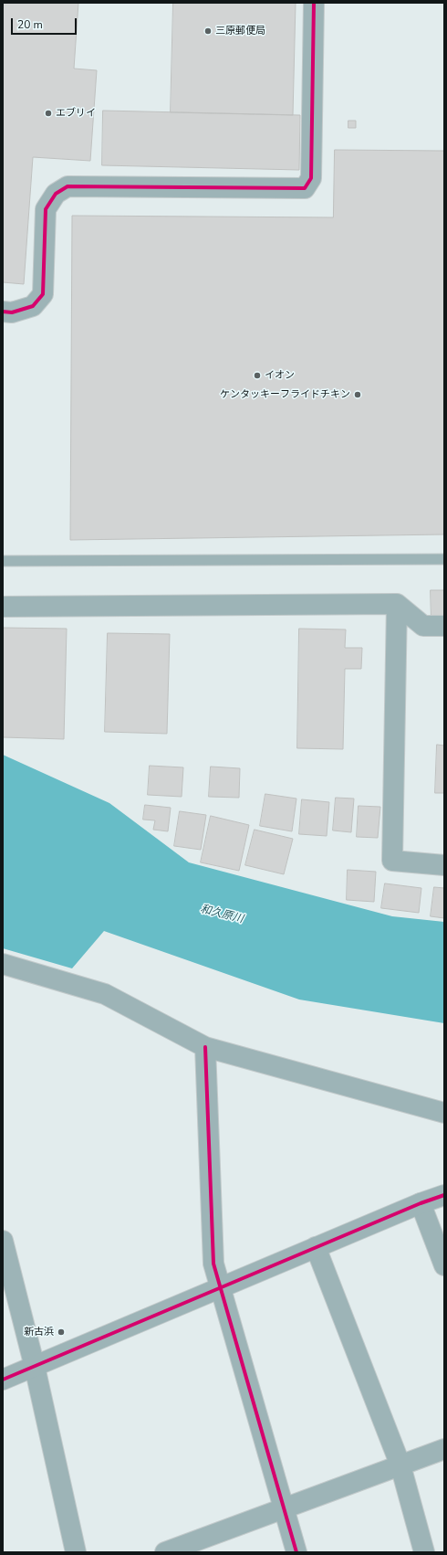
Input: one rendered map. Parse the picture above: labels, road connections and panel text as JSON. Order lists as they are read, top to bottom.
{
  "water": ["和久原川"],
  "places": [
    "三原郵便局",
    "エブリイ",
    "イオン",
    "ケンタッキーフライドチキン",
    "新古浜"
  ],
  "scale_bar": "20 m"
}
